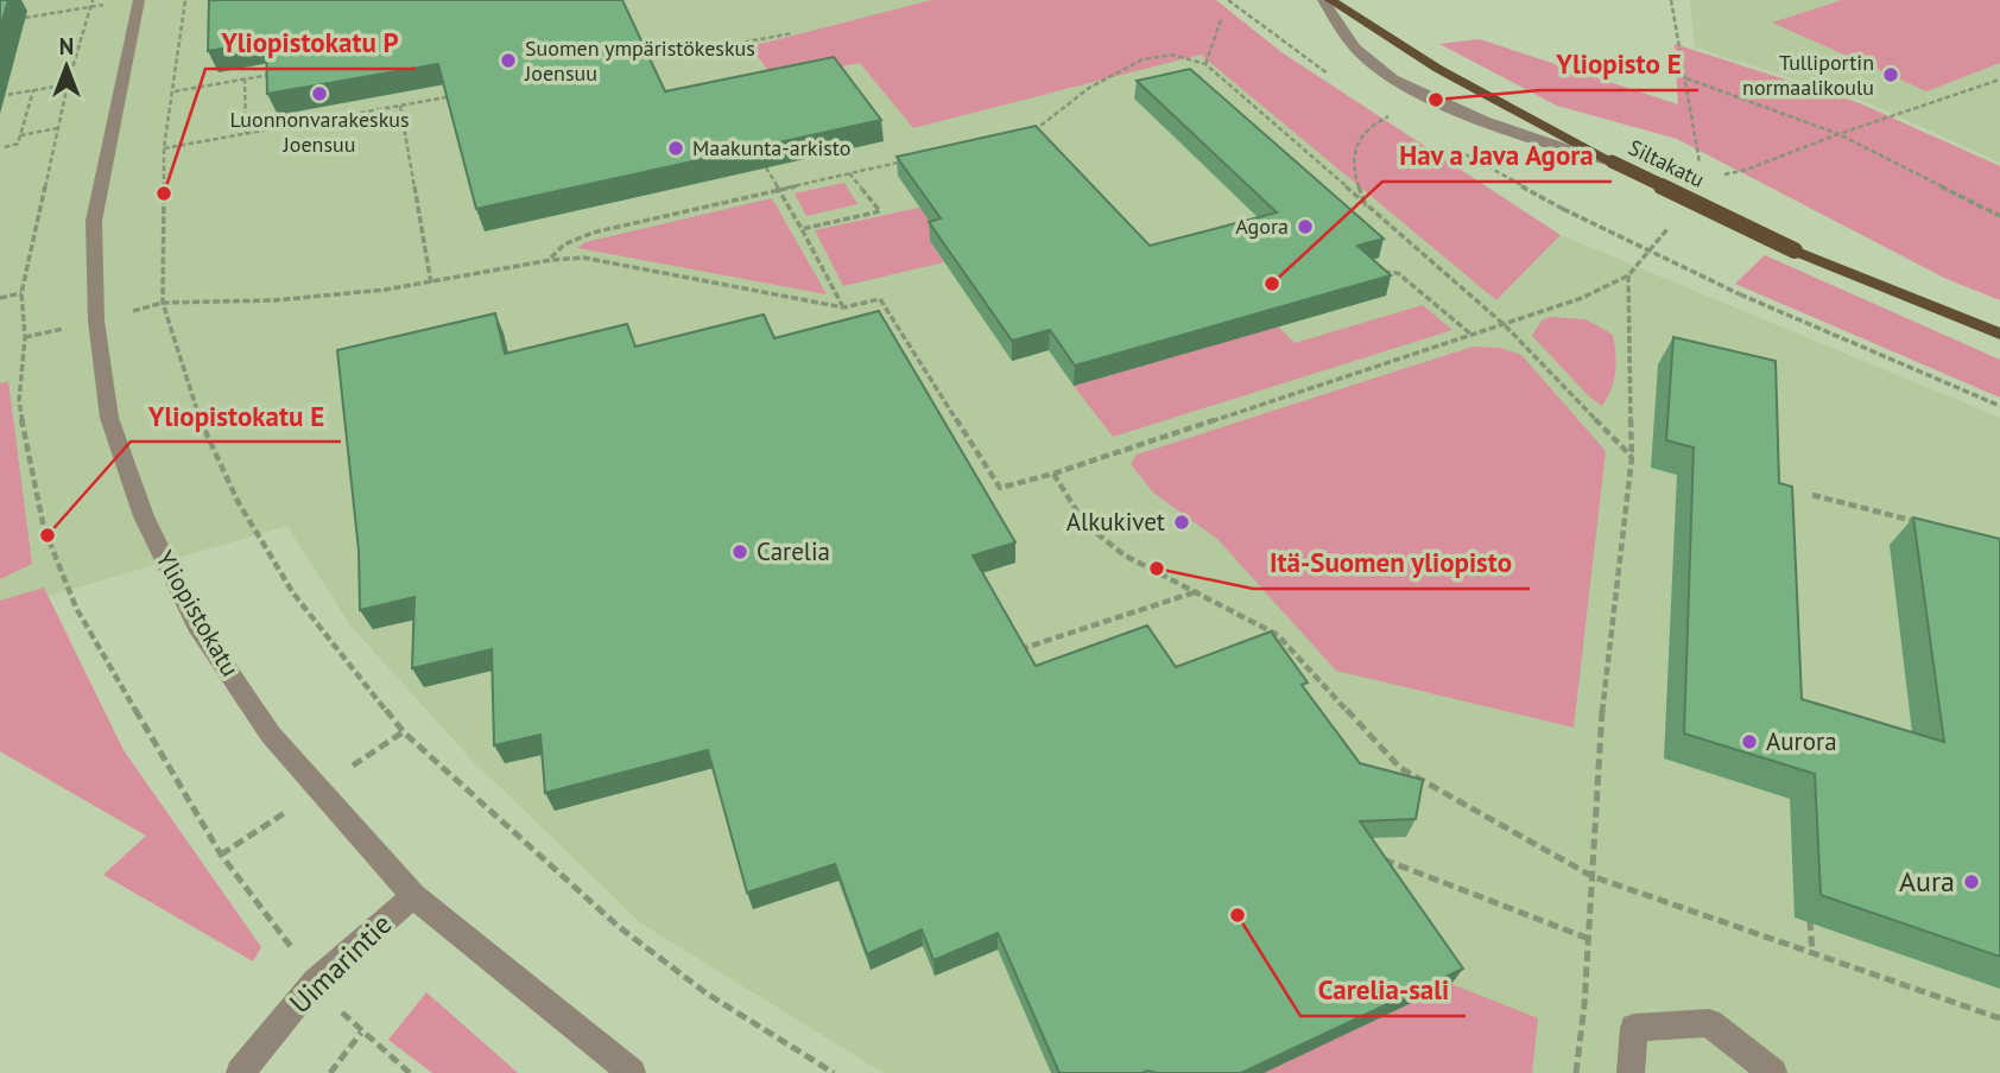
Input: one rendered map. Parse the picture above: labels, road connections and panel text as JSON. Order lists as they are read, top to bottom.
{
  "streets": {
    "main road": ["Siltakatu"],
    "street": ["Yliopistokatu", "Uimarintie"]
  },
  "crossings": [
    ["Yliopistokatu", "Uimarintie"]
  ],
  "places": [
    "Suomen ympäristökeskus Joensuu",
    "Tulliportin normaalikoulu",
    "Luonnonvarakeskus Joensuu",
    "Yliopisto E",
    "Maakunta-arkisto",
    "Yliopistokatu P",
    "Agora",
    "Hav a Java Agora",
    "Alkukivet",
    "Yliopistokatu E",
    "Carelia",
    "Itä-Suomen yliopisto",
    "Aurora",
    "Aura",
    "Carelia-sali"
  ],
  "north": "top"
}
